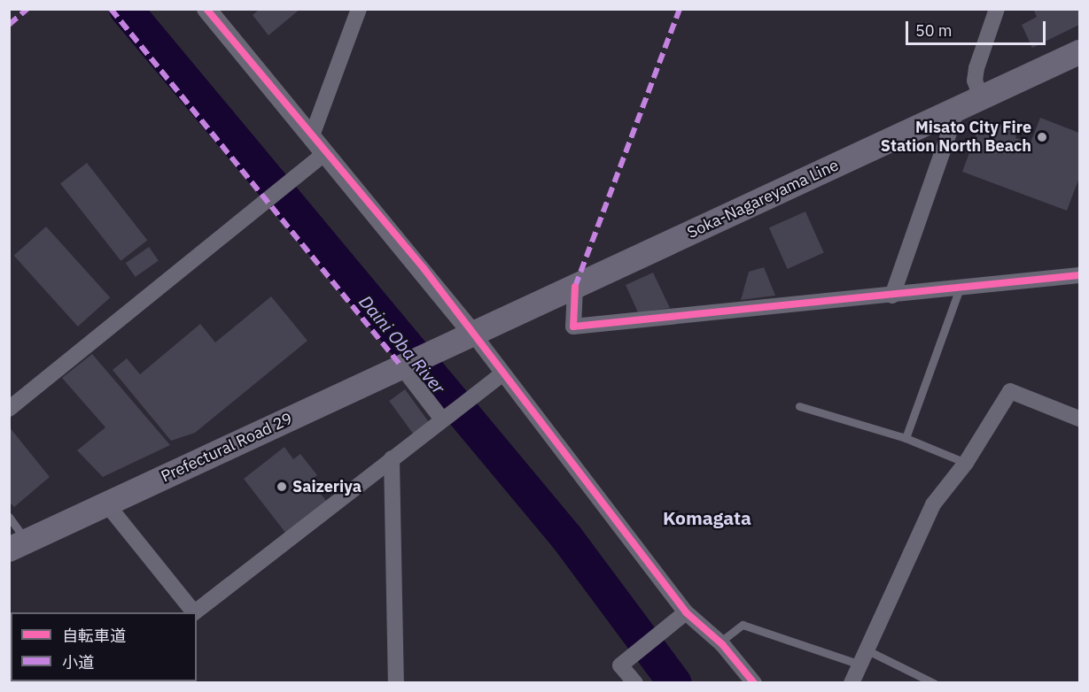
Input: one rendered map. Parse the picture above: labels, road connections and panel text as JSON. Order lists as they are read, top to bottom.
{
  "streets": {
    "main road": ["Soka-Nagareyama Line", "Prefectural Road 29"]
  },
  "crossings": [
    ["Soka-Nagareyama Line", "Prefectural Road 29"]
  ],
  "districts": ["Komagata"],
  "water": ["Daini Oba River"],
  "places": ["Misato City Fire Station North Beach", "Saizeriya"],
  "legend": ["自転車道", "小道"],
  "scale_bar": "50 m"
}
